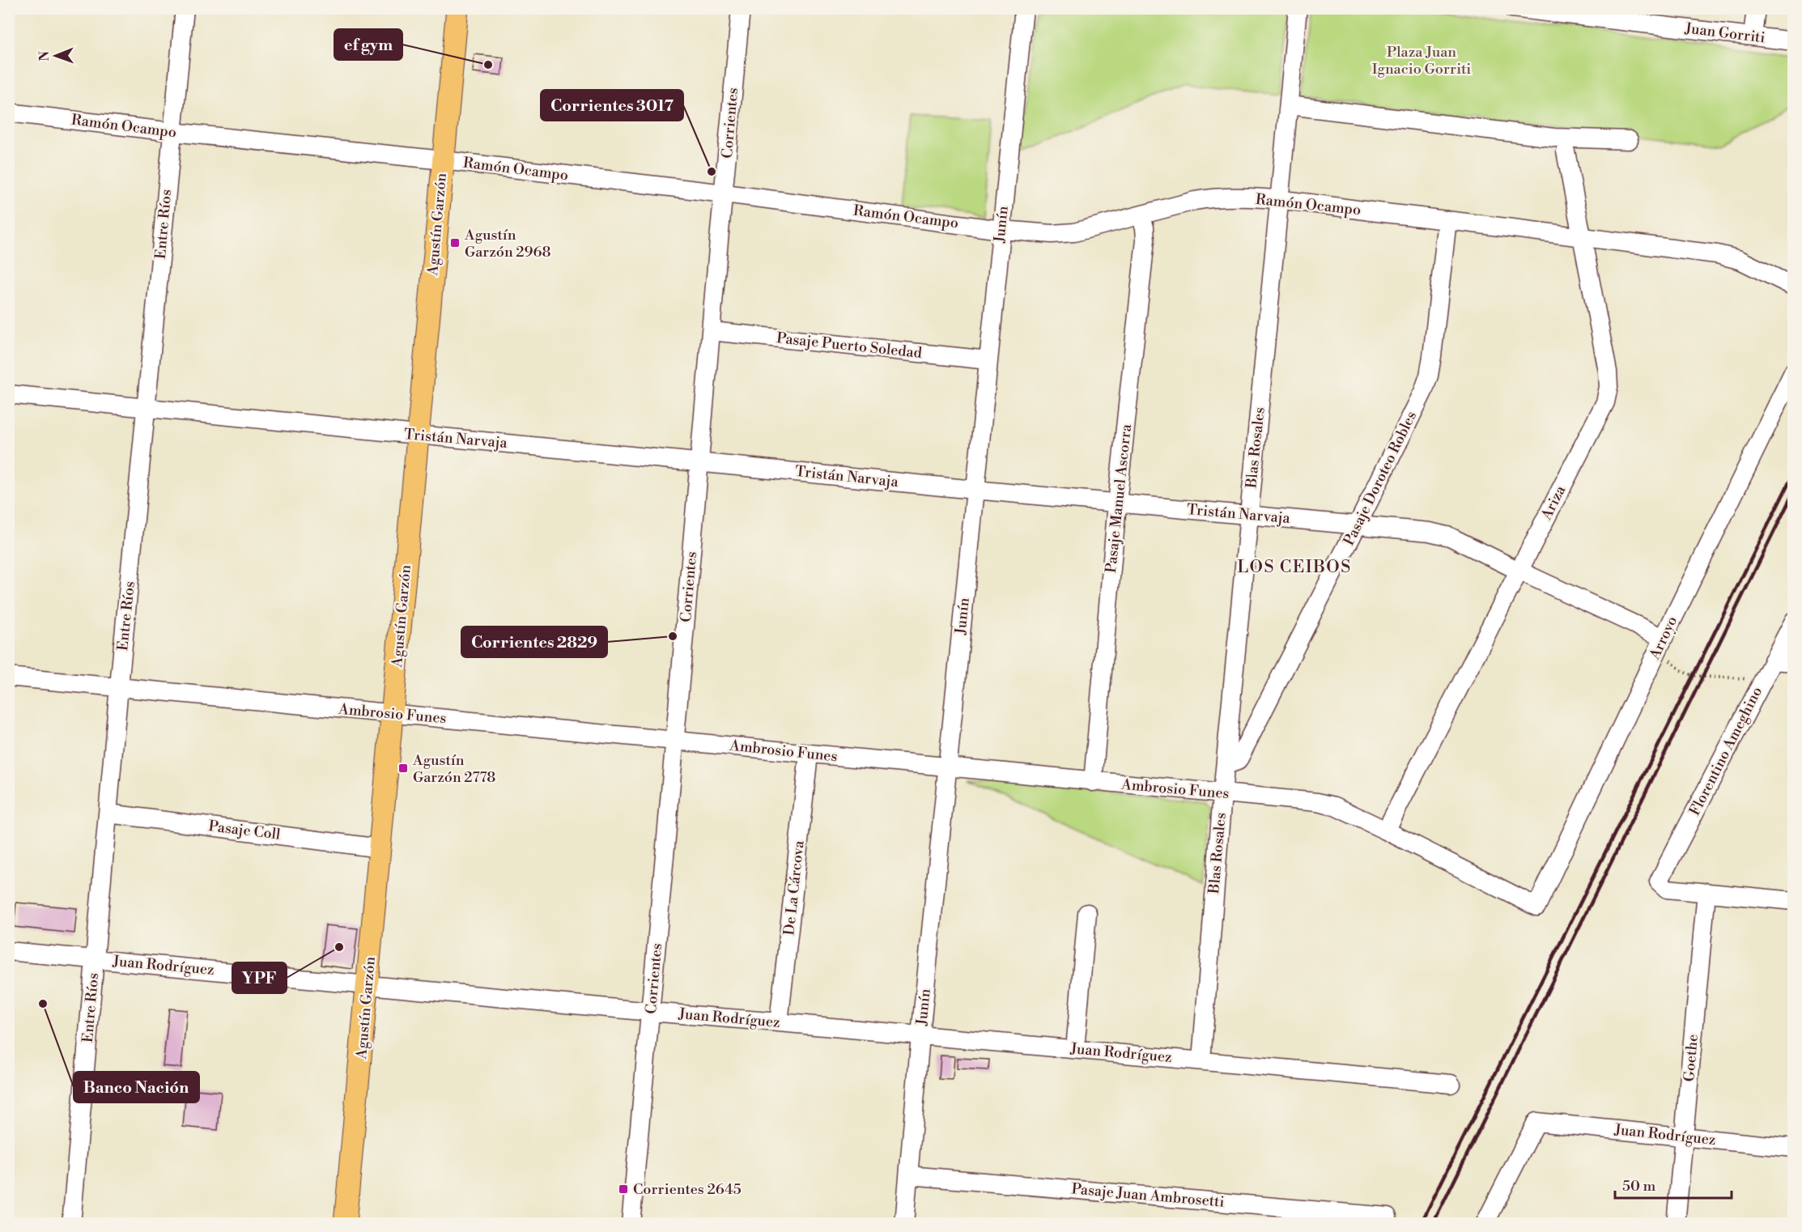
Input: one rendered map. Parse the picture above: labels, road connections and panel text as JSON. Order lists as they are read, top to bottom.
{
  "streets": {
    "main road": ["Agustín Garzón"],
    "street": [
      "Juan Gorriti",
      "Corrientes",
      "Ramón Ocampo",
      "Entre Ríos",
      "Junín",
      "Pasaje Puerto Soledad",
      "Tristán Narvaja",
      "Blas Rosales",
      "Pasaje Doroteo Robles",
      "Pasaje Manuel Ascorra",
      "Ariza",
      "Arroyo",
      "Ambrosio Funes",
      "Florentino Ameghino",
      "Pasaje Coll",
      "De La Cárcova",
      "Juan Rodríguez",
      "Goethe",
      "Pasaje Juan Ambrosetti"
    ]
  },
  "crossings": [
    ["Corrientes", "Ramón Ocampo"],
    ["Corrientes", "Pasaje Puerto Soledad"],
    ["Corrientes", "Tristán Narvaja"],
    ["Corrientes", "Ambrosio Funes"],
    ["Corrientes", "Juan Rodríguez"],
    ["Ramón Ocampo", "Entre Ríos"],
    ["Ramón Ocampo", "Agustín Garzón"],
    ["Ramón Ocampo", "Junín"],
    ["Ramón Ocampo", "Blas Rosales"],
    ["Ramón Ocampo", "Pasaje Doroteo Robles"],
    ["Ramón Ocampo", "Pasaje Manuel Ascorra"],
    ["Ramón Ocampo", "Ariza"],
    ["Entre Ríos", "Tristán Narvaja"],
    ["Entre Ríos", "Ambrosio Funes"],
    ["Entre Ríos", "Pasaje Coll"],
    ["Entre Ríos", "Juan Rodríguez"],
    ["Agustín Garzón", "Tristán Narvaja"],
    ["Agustín Garzón", "Ambrosio Funes"],
    ["Agustín Garzón", "Pasaje Coll"],
    ["Agustín Garzón", "Juan Rodríguez"],
    ["Junín", "Pasaje Puerto Soledad"],
    ["Junín", "Tristán Narvaja"],
    ["Junín", "Ambrosio Funes"],
    ["Junín", "Juan Rodríguez"],
    ["Junín", "Pasaje Juan Ambrosetti"],
    ["Tristán Narvaja", "Blas Rosales"],
    ["Tristán Narvaja", "Pasaje Doroteo Robles"],
    ["Tristán Narvaja", "Pasaje Manuel Ascorra"],
    ["Tristán Narvaja", "Ariza"],
    ["Tristán Narvaja", "Arroyo"],
    ["Blas Rosales", "Pasaje Doroteo Robles"],
    ["Blas Rosales", "Ambrosio Funes"],
    ["Blas Rosales", "Juan Rodríguez"],
    ["Pasaje Manuel Ascorra", "Ambrosio Funes"],
    ["Ariza", "Ambrosio Funes"],
    ["Arroyo", "Ambrosio Funes"],
    ["Ambrosio Funes", "De La Cárcova"],
    ["Florentino Ameghino", "Goethe"],
    ["De La Cárcova", "Juan Rodríguez"],
    ["Juan Rodríguez", "Goethe"]
  ],
  "districts": ["LOS CEIBOS"],
  "parks": ["Plaza Juan Ignacio Gorriti"],
  "places": {
    "other": [
      "ef gym",
      "Corrientes 3017",
      "Corrientes 2829",
      "YPF",
      "Banco Nación"
    ],
    "transit": ["Agustín Garzón 2968", "Agustín Garzón 2778", "Corrientes 2645"]
  },
  "scale_bar": "50 m",
  "north": "left"
}
